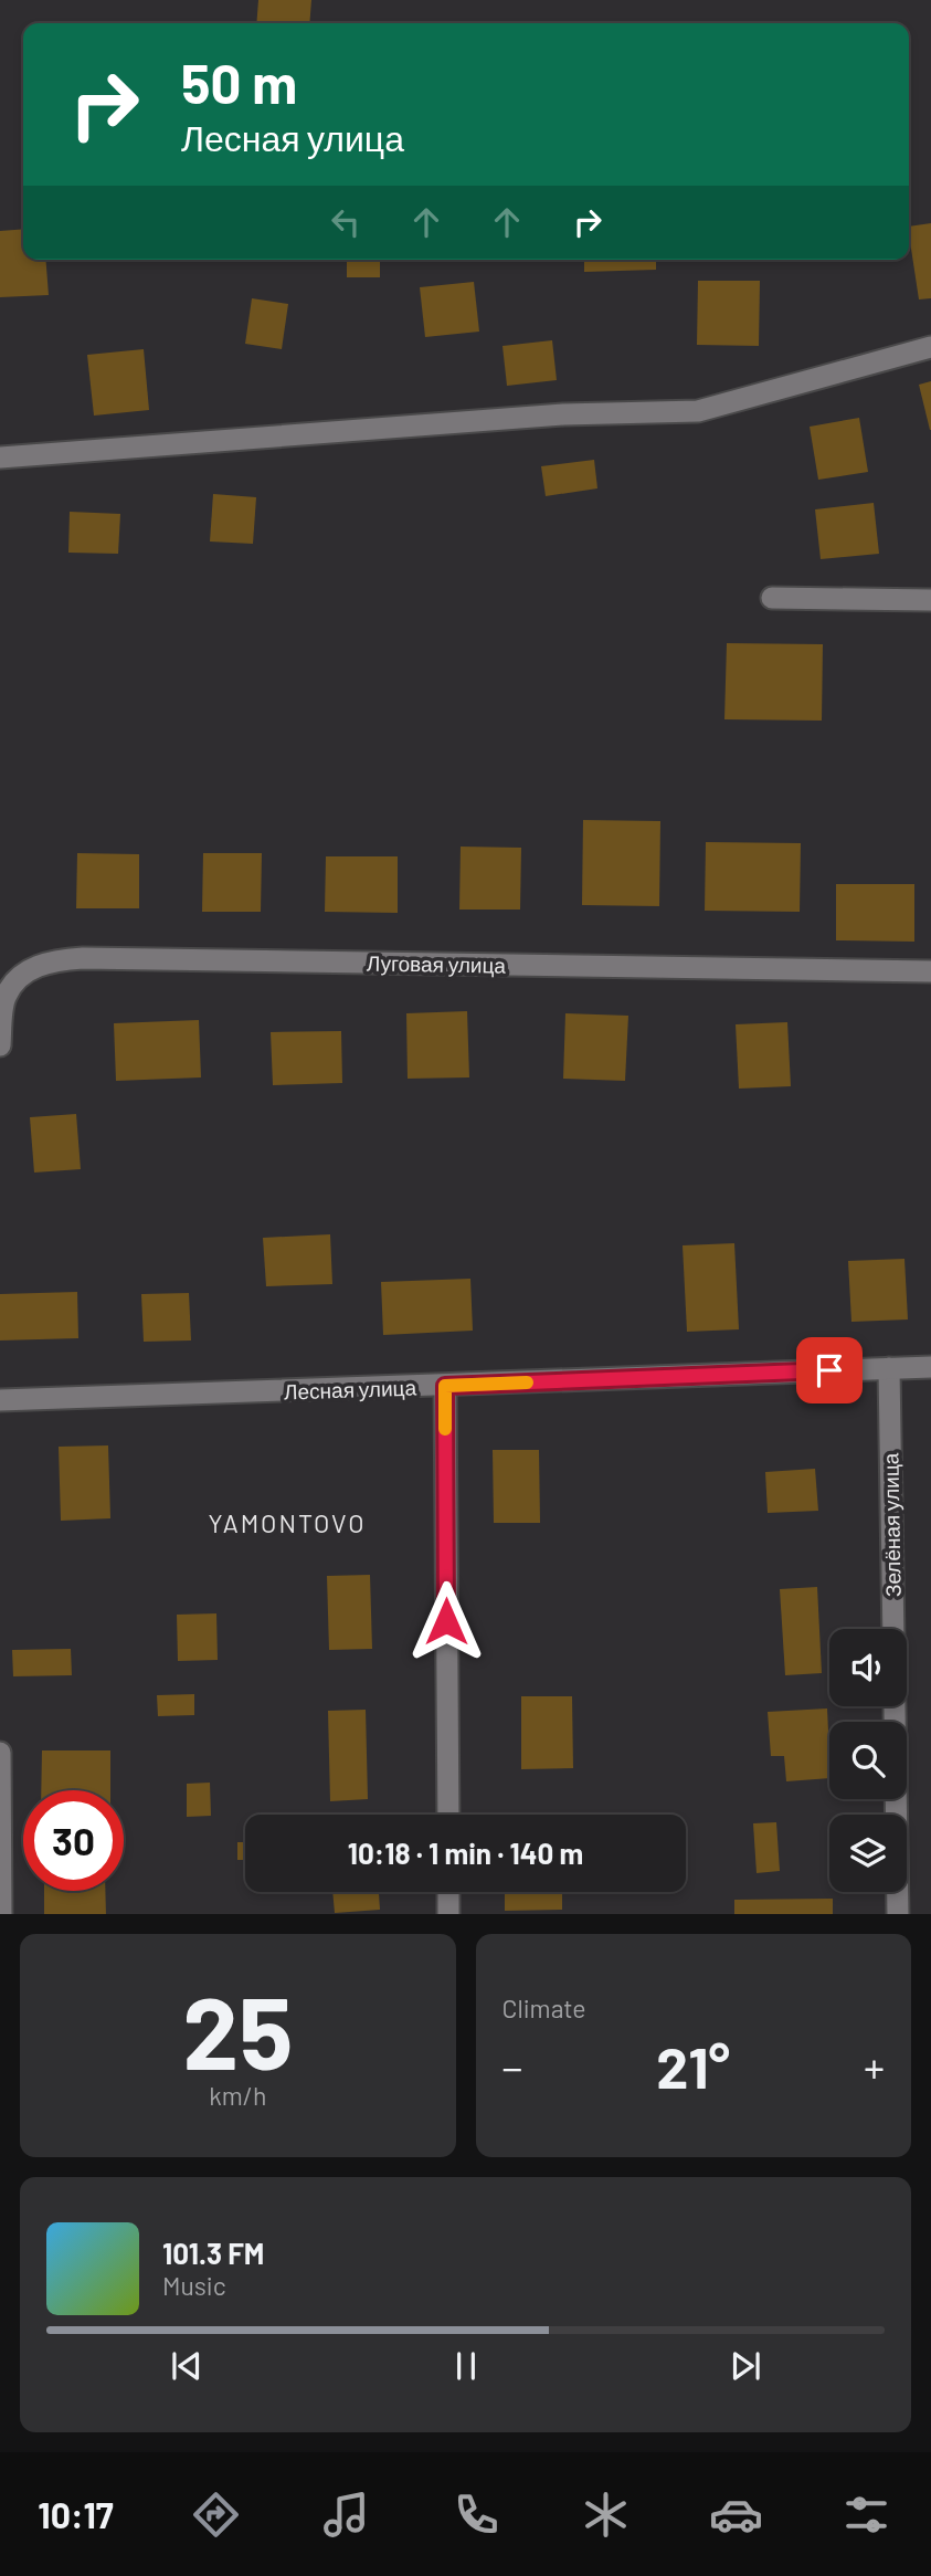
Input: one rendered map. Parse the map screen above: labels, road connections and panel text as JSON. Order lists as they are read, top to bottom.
{
  "streets": {
    "street": ["Луговая улица", "Лесная улица", "Зелёная улица"]
  },
  "crossings": [
    ["Лесная улица", "Зелёная улица"]
  ],
  "districts": ["YAMONTOVO"],
  "page": {
    "turn": ["50 m", "Лесная улица"],
    "limit": "30",
    "trip": "10:18 · 1 min · 140 m",
    "tile": [
      ["25", "km/h"],
      "Climate"
    ],
    "heat": ["−", "21°", "+"],
    "song": ["101.3 FM", "Music"],
    "tabs": "10:17"
  }
}
